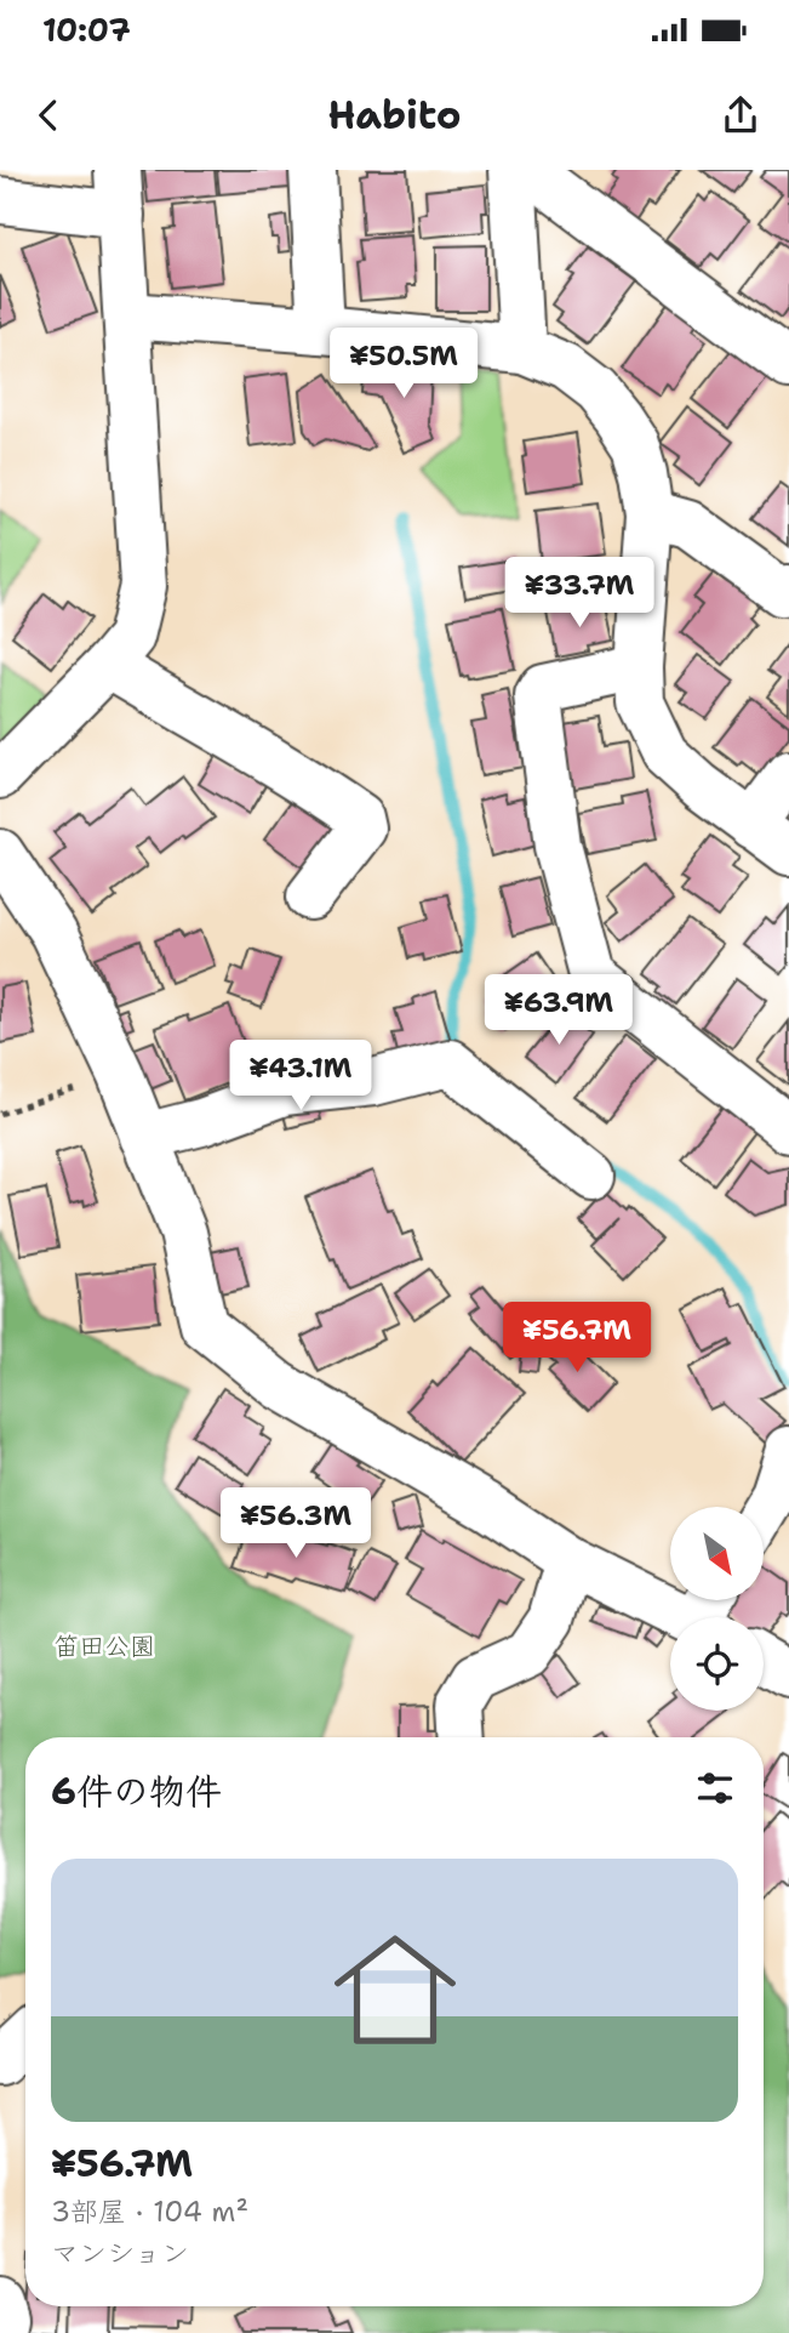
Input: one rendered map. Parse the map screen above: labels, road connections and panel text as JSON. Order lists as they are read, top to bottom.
{
  "parks": ["笛田公園"],
  "north": "bottom right",
  "page": {
    "status": "10:07",
    "header": "Habito",
    "price": [
      "¥50.5M",
      "¥33.7M",
      "¥63.9M",
      "¥43.1M",
      "¥56.7M",
      "¥56.3M"
    ],
    "heading": "6件の物件",
    "list": [
      {
        "name": "¥56.7M",
        "note": "3部屋 · 104 m² · マンション"
      }
    ]
  }
}
